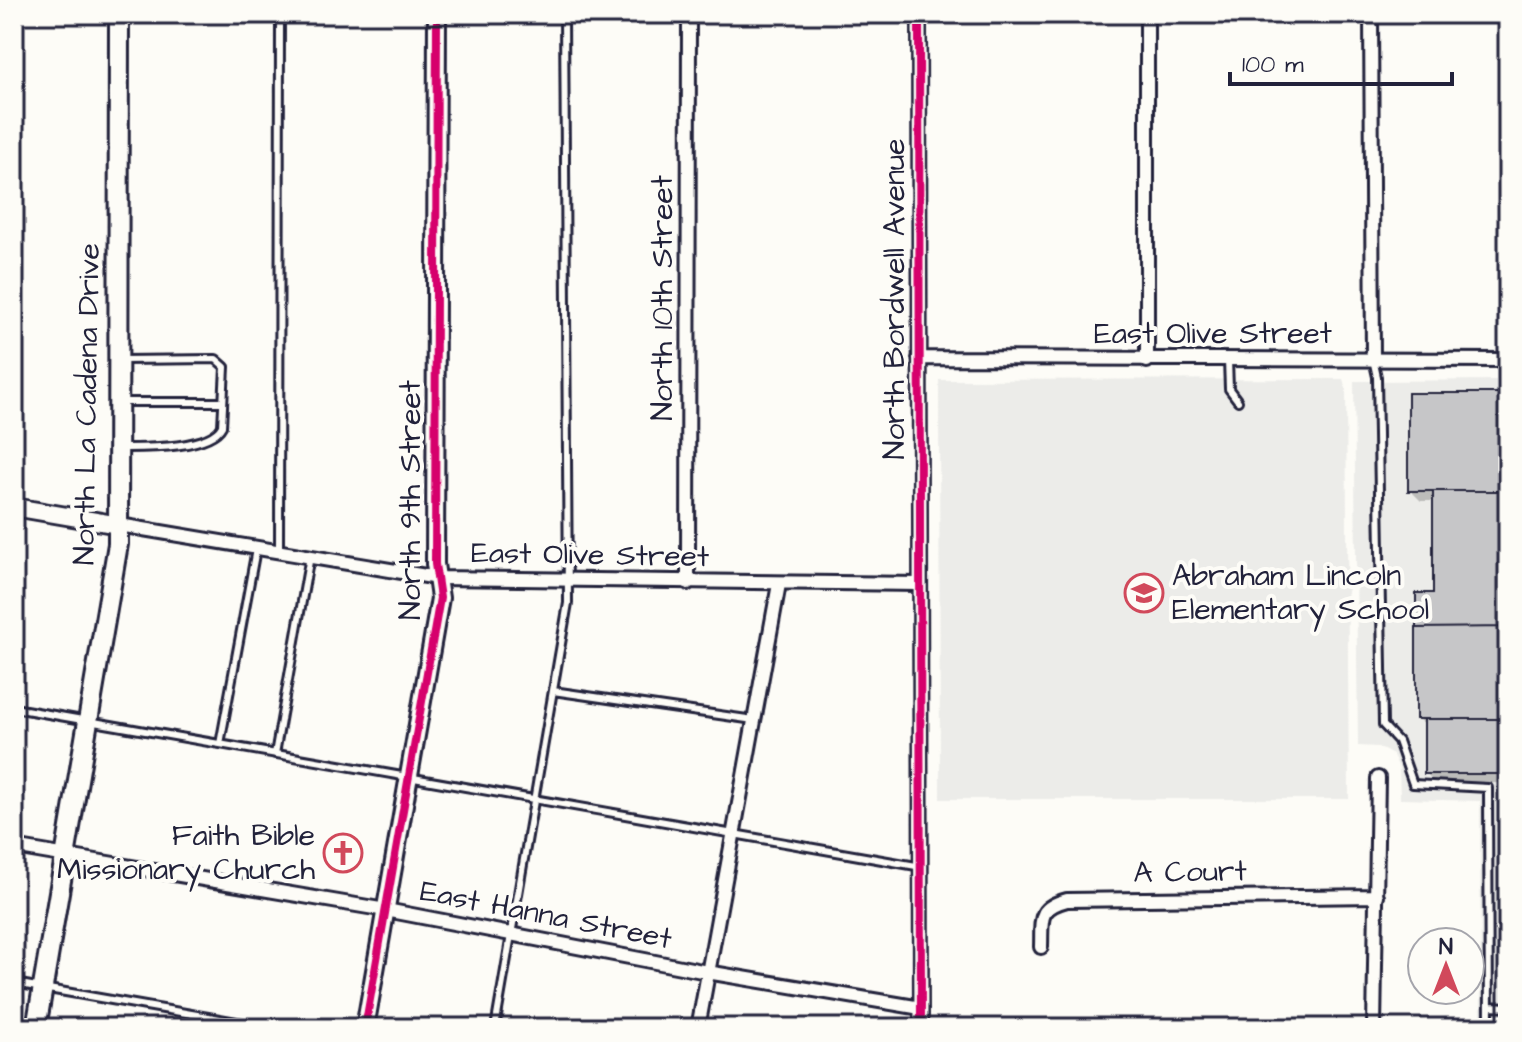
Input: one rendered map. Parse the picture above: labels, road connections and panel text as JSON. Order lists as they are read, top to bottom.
{
  "streets": {
    "main road": ["North La Cadena Drive"],
    "street": [
      "North 10th Street",
      "North Bordwell Avenue",
      "East Olive Street",
      "North 9th Street",
      "A Court",
      "East Hanna Street"
    ]
  },
  "crossings": [
    ["North 10th Street", "East Olive Street"],
    ["North Bordwell Avenue", "East Olive Street"],
    ["North Bordwell Avenue", "East Hanna Street"],
    ["East Olive Street", "North La Cadena Drive"],
    ["East Olive Street", "North 9th Street"],
    ["North La Cadena Drive", "East Hanna Street"],
    ["North 9th Street", "East Hanna Street"]
  ],
  "places": {
    "school or university": ["Abraham Lincoln Elementary School"],
    "church": ["Faith Bible Missionary Church"]
  },
  "scale_bar": "100 m",
  "north": "top"
}
